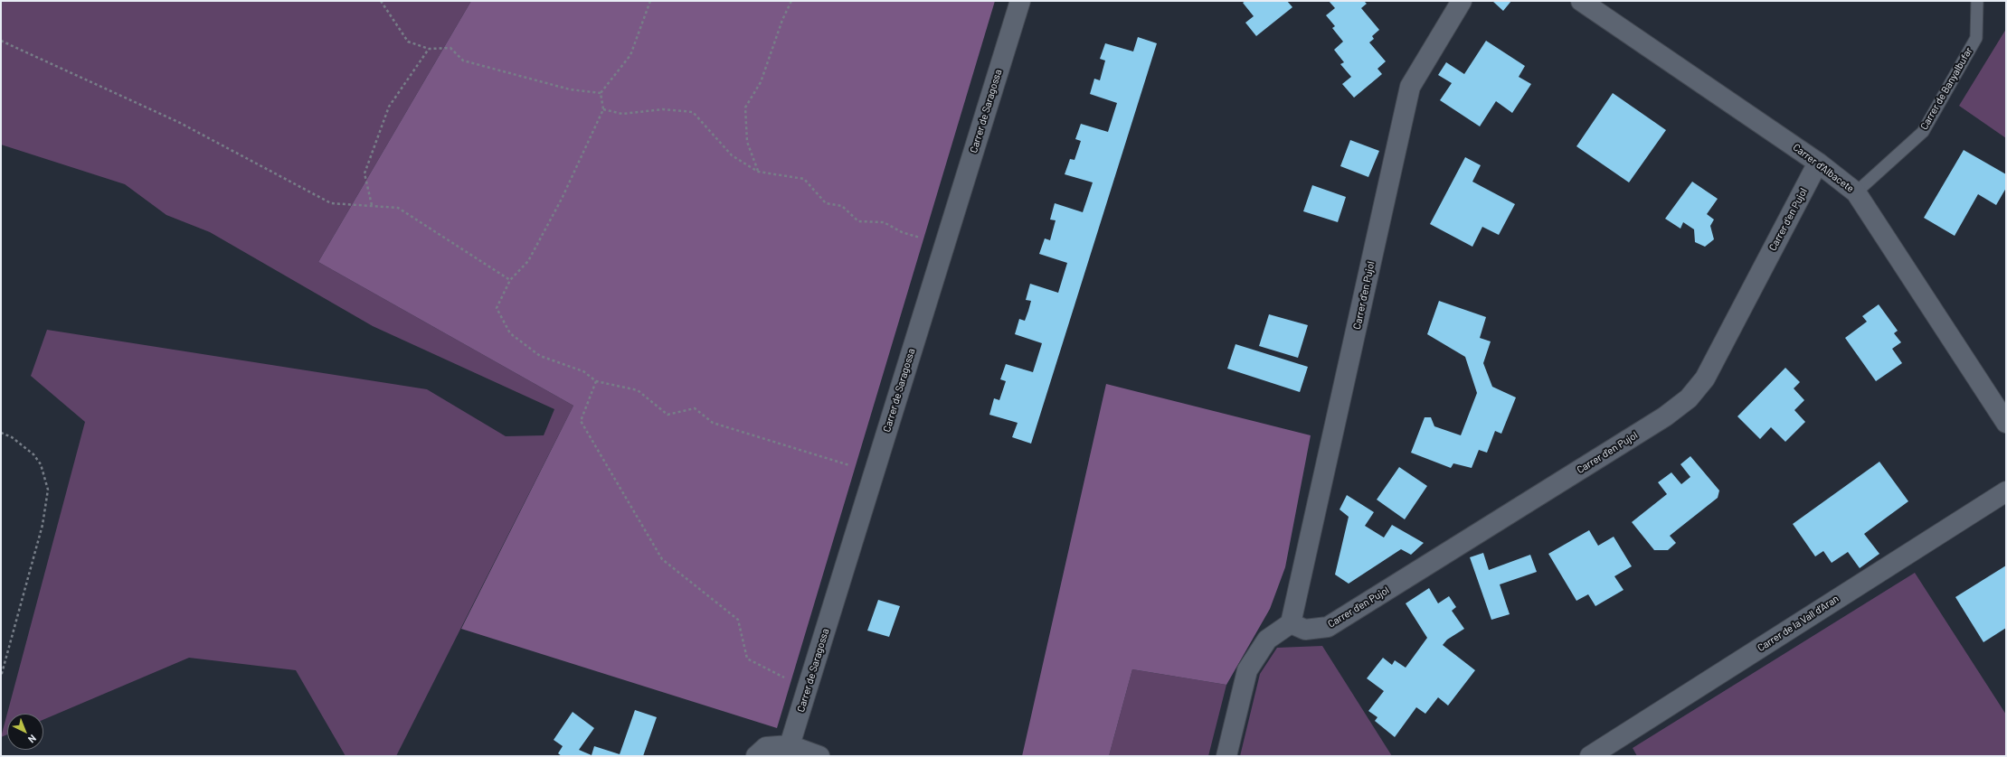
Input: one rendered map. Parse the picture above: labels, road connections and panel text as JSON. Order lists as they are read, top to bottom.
{
  "streets": {
    "street": [
      "Carrer de Saragossa",
      "Carrer d'Albacete",
      "Carrer d'en Pujol",
      "Carrer de la Vall d'Aran"
    ],
    "lane": ["Carrer de Banyalbufar"]
  },
  "crossings": [
    ["Carrer de Banyalbufar", "Carrer d'Albacete"],
    ["Carrer d'Albacete", "Carrer d'en Pujol"]
  ],
  "north": "bottom right"
}
